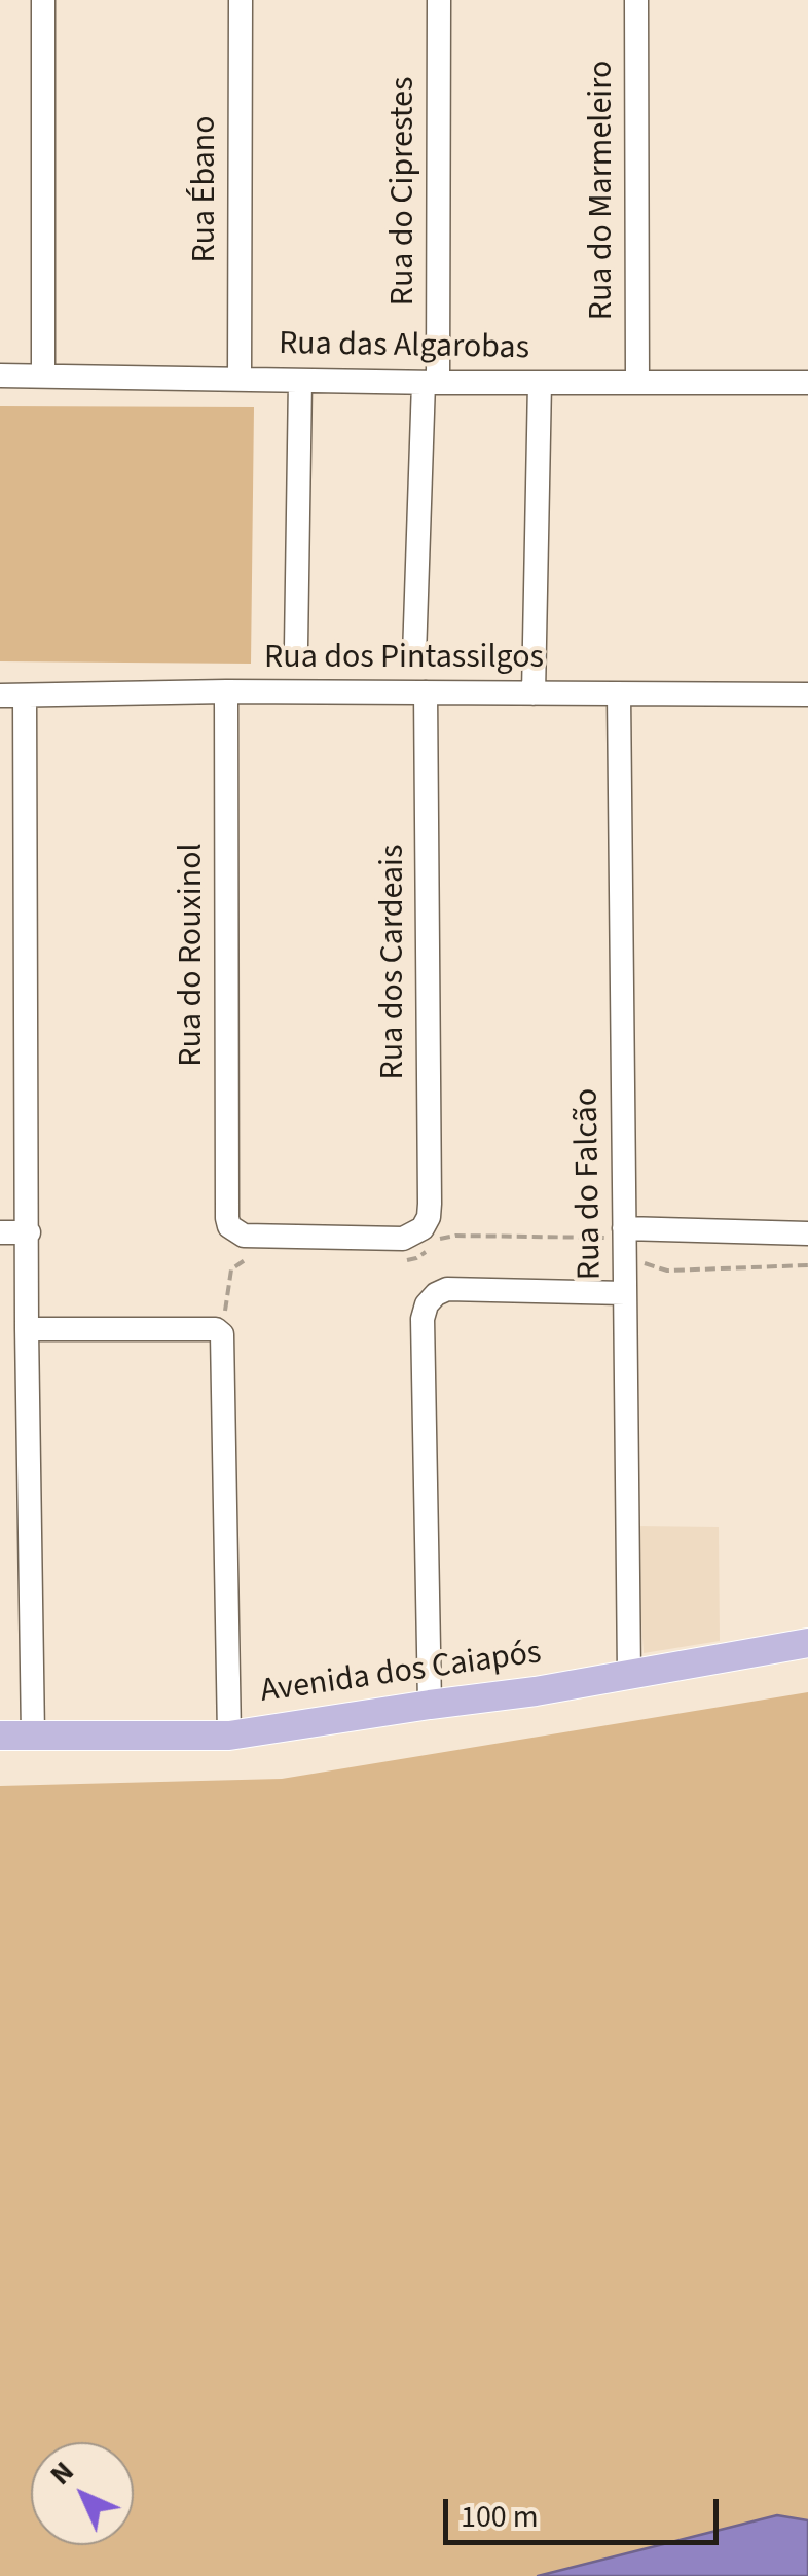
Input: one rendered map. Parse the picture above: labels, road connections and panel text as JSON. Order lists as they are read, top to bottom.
{
  "streets": {
    "main road": ["Avenida dos Caiapós"],
    "street": [
      "Rua Ébano",
      "Rua do Marmeleiro",
      "Rua do Ciprestes",
      "Rua das Algarobas",
      "Rua dos Pintassilgos",
      "Rua do Rouxinol",
      "Rua dos Cardeais",
      "Rua do Falcão"
    ]
  },
  "crossings": [
    ["Rua Ébano", "Rua das Algarobas"],
    ["Rua do Marmeleiro", "Rua das Algarobas"],
    ["Rua do Ciprestes", "Rua das Algarobas"],
    ["Rua dos Pintassilgos", "Rua do Rouxinol"],
    ["Rua dos Pintassilgos", "Rua dos Cardeais"],
    ["Rua dos Pintassilgos", "Rua do Falcão"],
    ["Rua do Rouxinol", "Rua dos Cardeais"],
    ["Rua do Falcão", "Avenida dos Caiapós"]
  ],
  "scale_bar": "100 m",
  "north": "top left"
}
